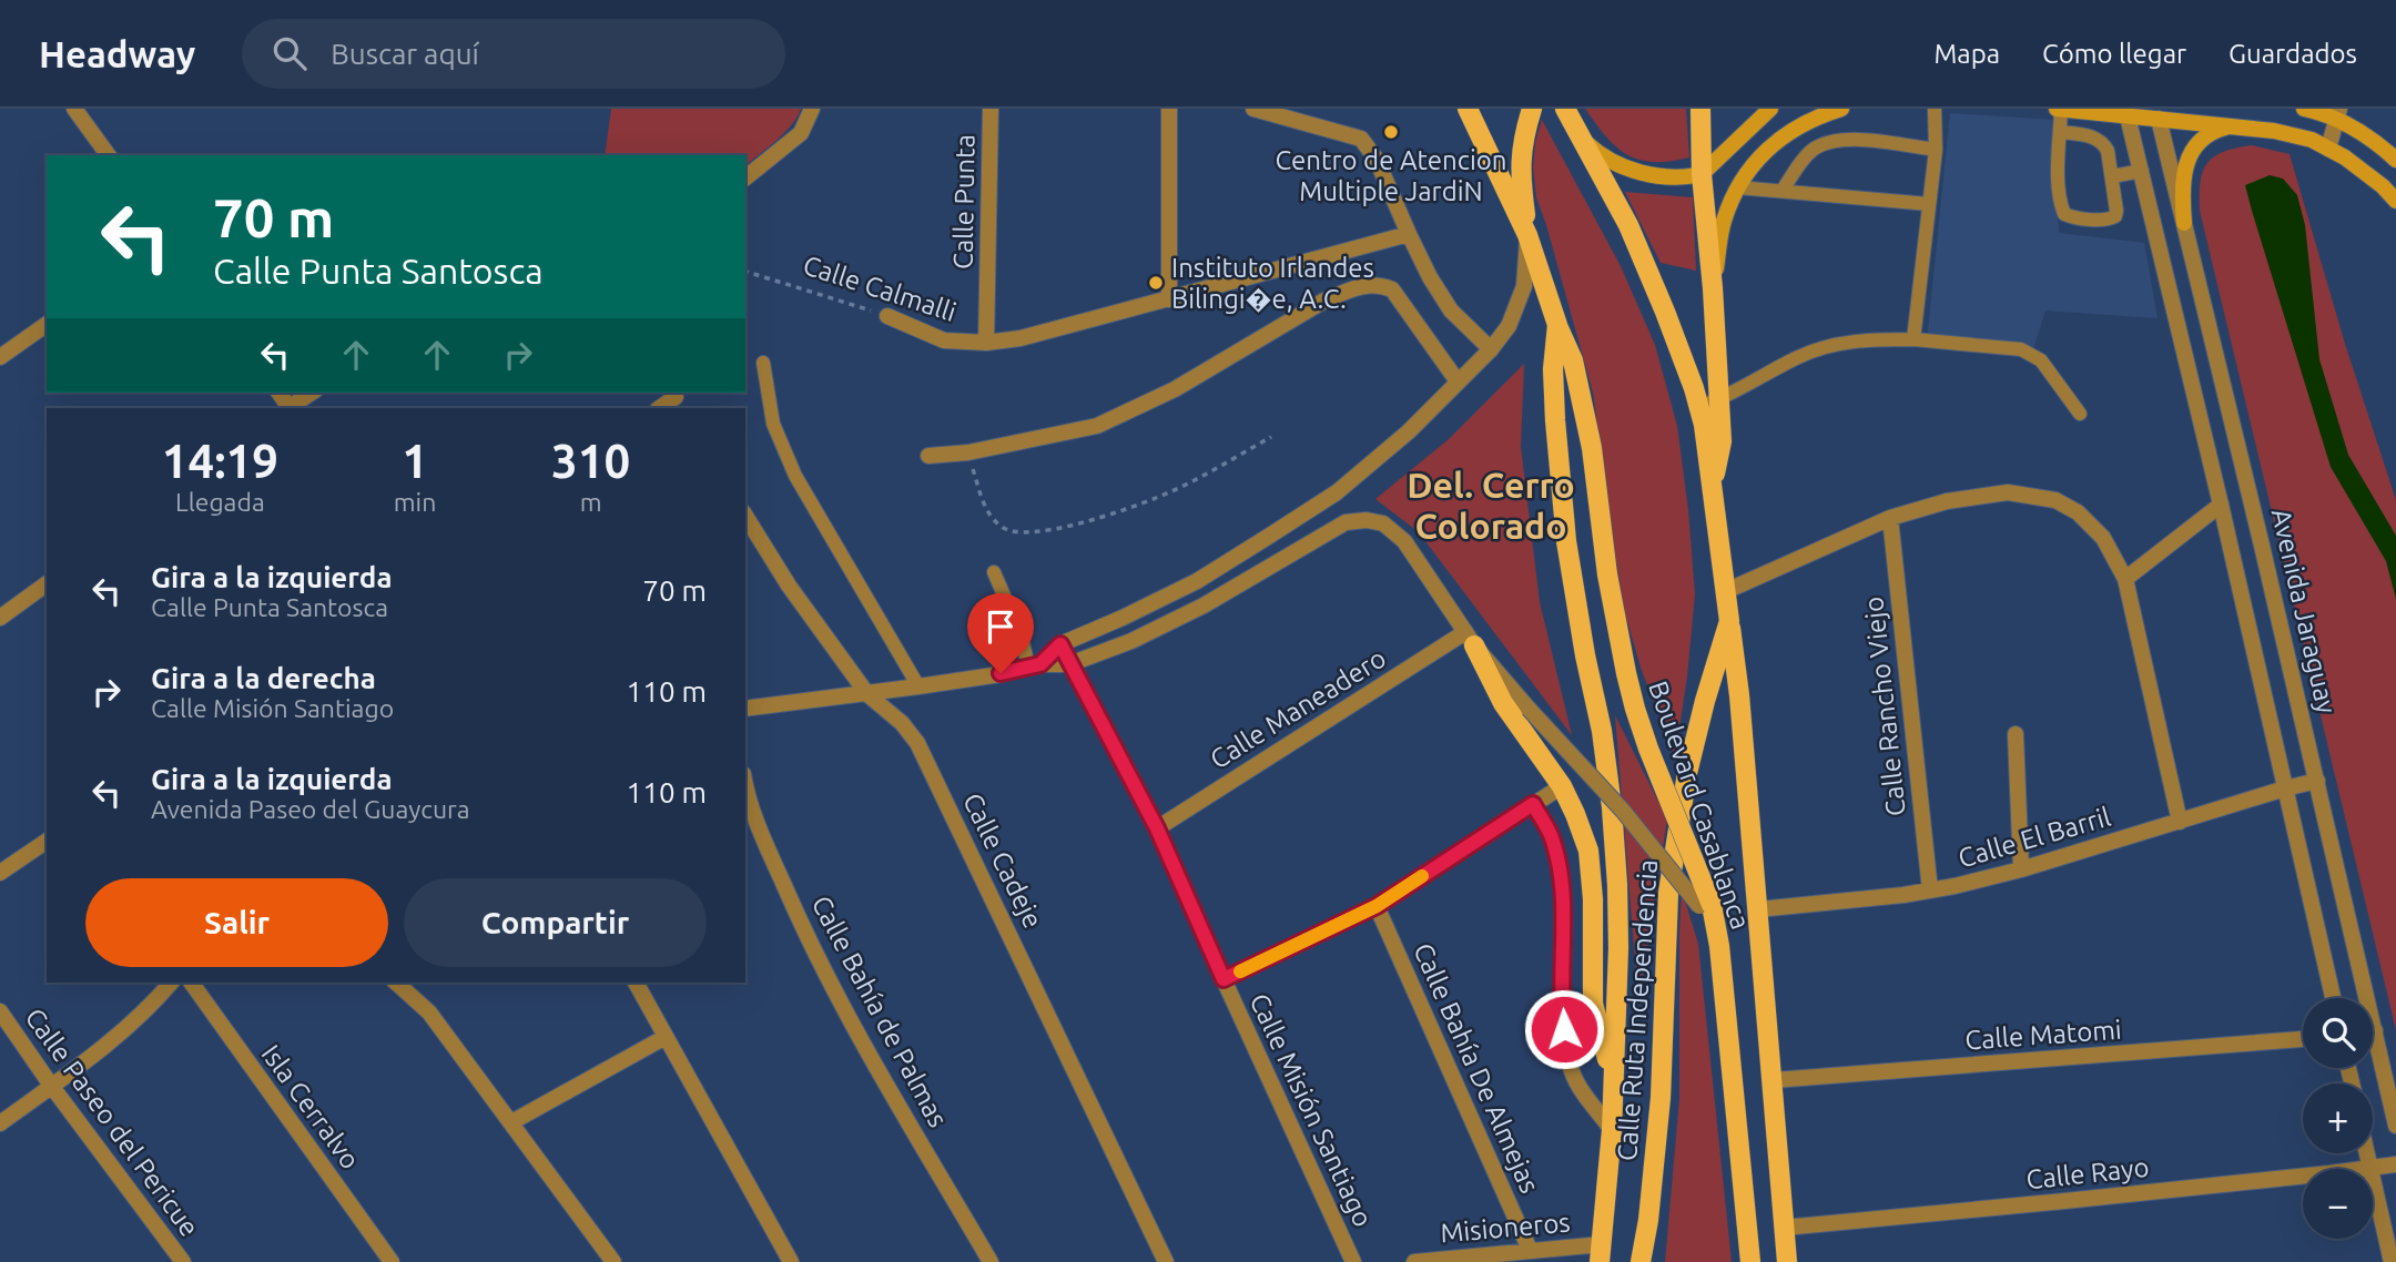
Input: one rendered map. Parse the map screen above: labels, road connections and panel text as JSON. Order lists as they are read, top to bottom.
{
  "streets": {
    "main road": ["Boulevard Casablanca", "Calle Ruta Independencia"],
    "street": [
      "Calle Punta",
      "Calle Calmalli",
      "Avenida Jaraguay",
      "Calle Rancho Viejo",
      "Calle Maneadero",
      "Calle El Barril",
      "Calle Cadeje",
      "Calle Bahía de Palmas",
      "Calle Matomi",
      "Calle Bahía De Almejas",
      "Isla Cerralvo",
      "Calle Misión Santiago",
      "Calle Paseo del Pericue",
      "Calle Rayo",
      "Misioneros"
    ]
  },
  "crossings": [
    ["Calle Punta", "Calle Calmalli"],
    ["Avenida Jaraguay", "Calle El Barril"],
    ["Calle Rancho Viejo", "Calle El Barril"],
    ["Calle Maneadero", "Calle Misión Santiago"],
    ["Boulevard Casablanca", "Calle El Barril"],
    ["Boulevard Casablanca", "Calle Ruta Independencia"],
    ["Boulevard Casablanca", "Calle Matomi"],
    ["Boulevard Casablanca", "Calle Rayo"],
    ["Calle Ruta Independencia", "Misioneros"],
    ["Calle Bahía De Almejas", "Misioneros"]
  ],
  "districts": ["Del. Cerro Colorado"],
  "places": ["Centro de Atencion Multiple JardiN", "Instituto Irlandes Bilingi�e, A.C."],
  "page": {
    "header": "Headway",
    "search": "Buscar aquí",
    "nav": ["Mapa", "Cómo llegar", "Guardados"],
    "turn": ["70 m", "Calle Punta Santosca"],
    "eta": [
      "14:19",
      "Llegada",
      "1",
      "min",
      "310",
      "m"
    ],
    "list": [
      {
        "name": "Gira a la izquierda",
        "note": "Calle Punta Santosca",
        "value": "70 m"
      },
      {
        "name": "Gira a la derecha",
        "note": "Calle Misión Santiago",
        "value": "110 m"
      },
      {
        "name": "Gira a la izquierda",
        "note": "Avenida Paseo del Guaycura",
        "value": "110 m"
      }
    ],
    "buttons": ["Salir", "Compartir"],
    "map_buttons": ["+", "−"]
  }
}
